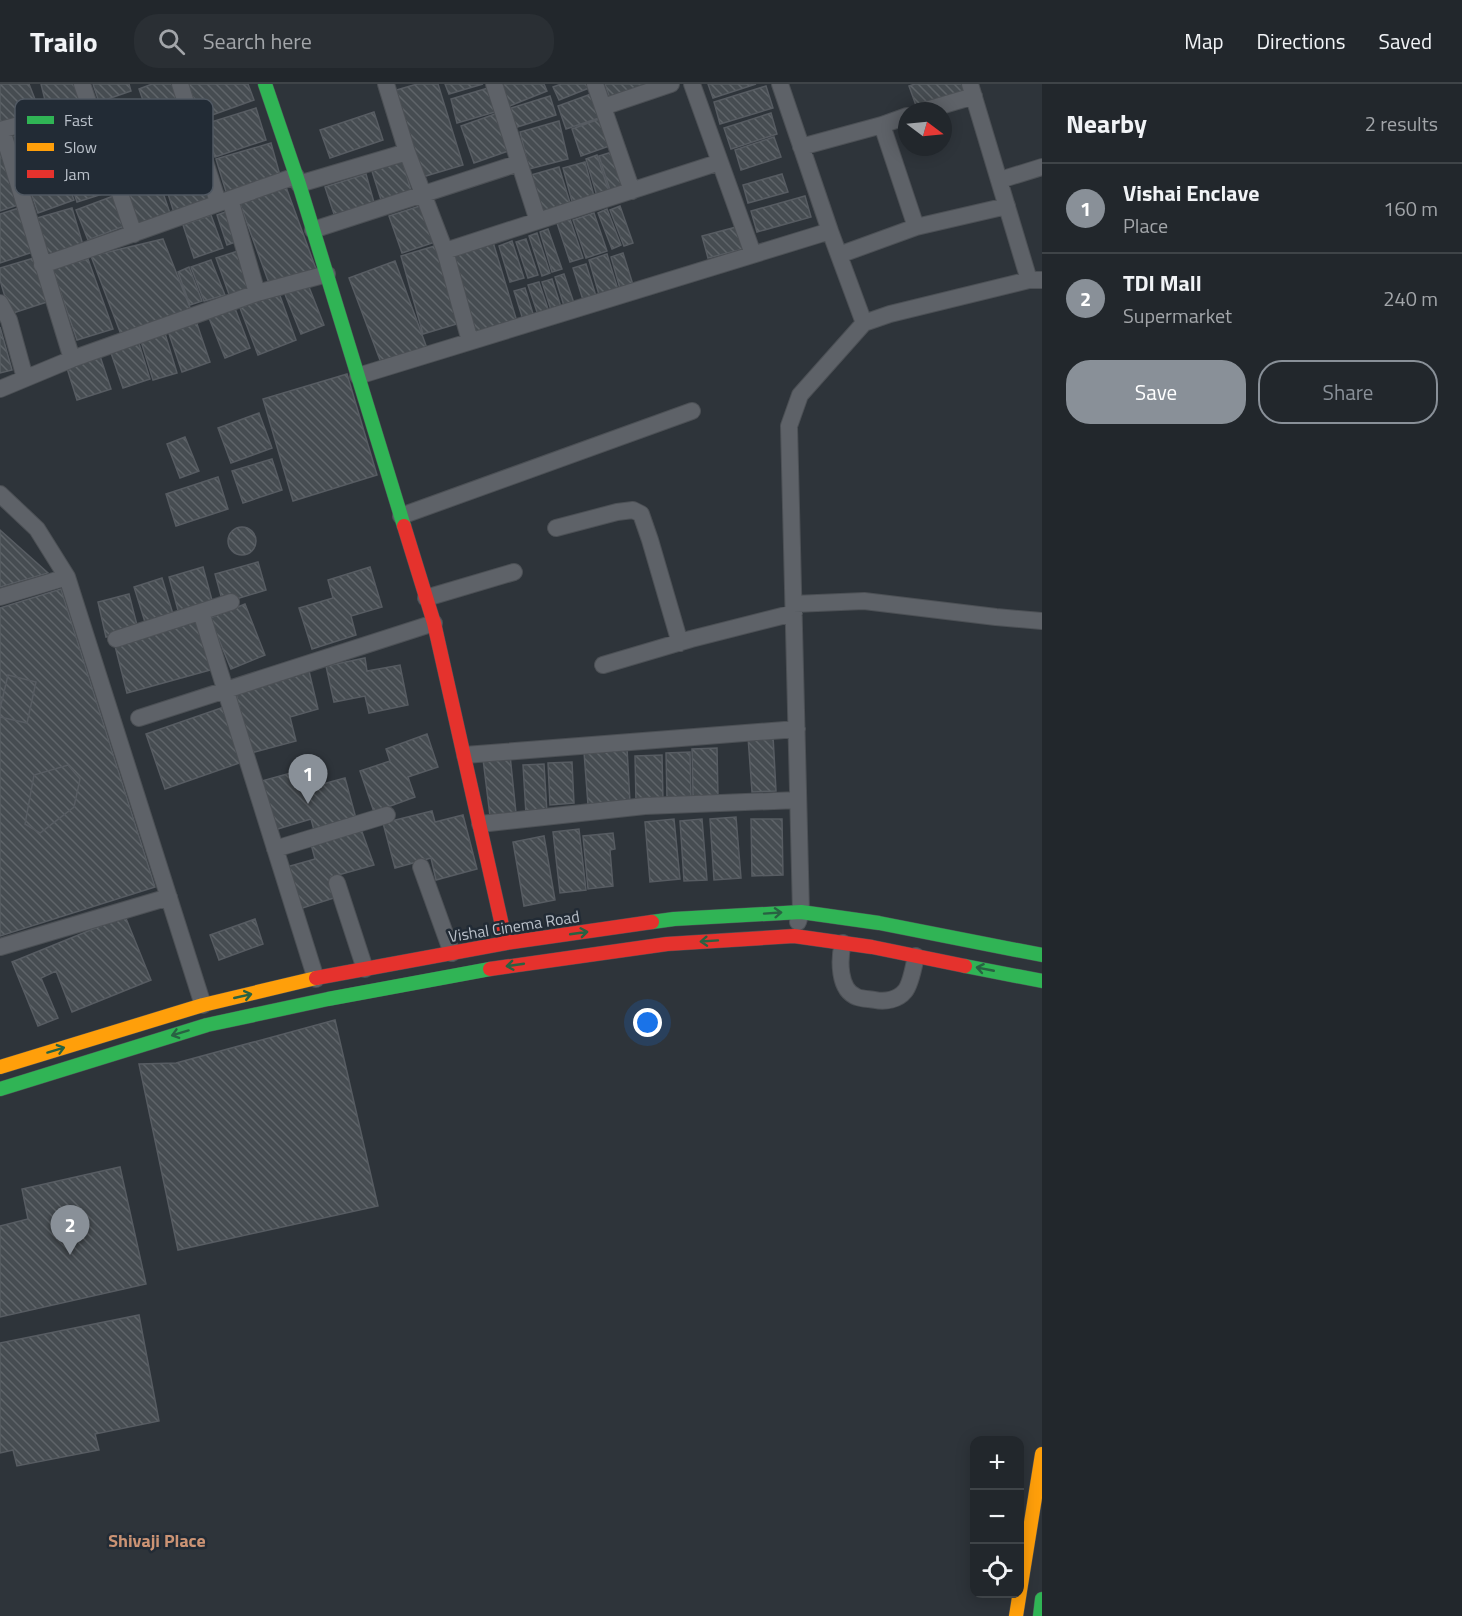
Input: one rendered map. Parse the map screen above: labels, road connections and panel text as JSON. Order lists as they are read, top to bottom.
{
  "streets": {
    "street": ["Vishal Cinema Road"]
  },
  "districts": ["Shivaji Place"],
  "legend": ["Fast", "Slow", "Jam"],
  "north": "right",
  "page": {
    "header": "Trailo",
    "search": "Search here",
    "nav": ["Map", "Directions", "Saved"],
    "heading": ["Nearby", "2 results"],
    "list": [
      {
        "mark": "1",
        "name": "Vishai Enclave",
        "note": "Place",
        "value": "160 m"
      },
      {
        "mark": "2",
        "name": "TDI Mall",
        "note": "Supermarket",
        "value": "240 m"
      }
    ],
    "buttons": ["Save", "Share"],
    "pins": ["1", "2"],
    "map_buttons": ["+", "−"]
  }
}
